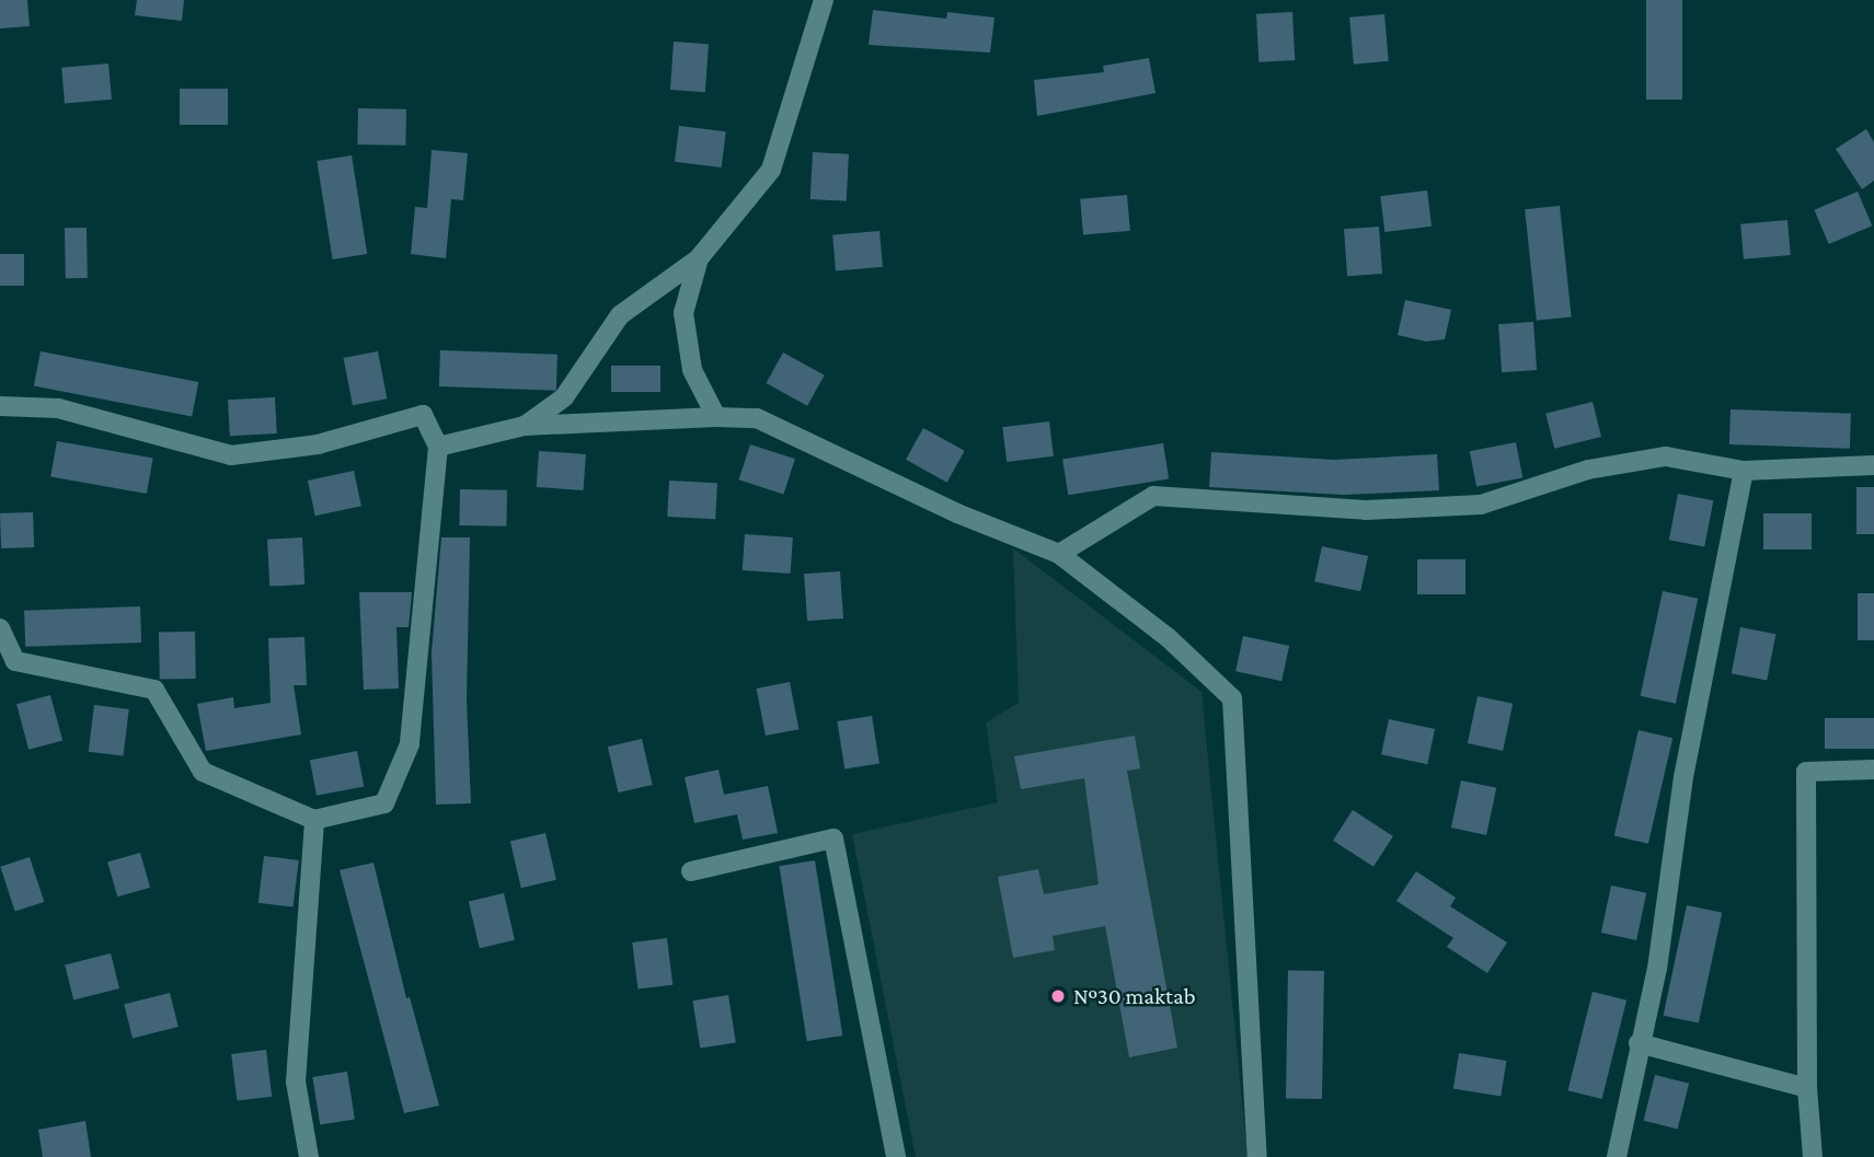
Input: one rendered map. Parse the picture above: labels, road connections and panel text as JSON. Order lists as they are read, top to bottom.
{
  "places": ["№30 maktab"]
}
